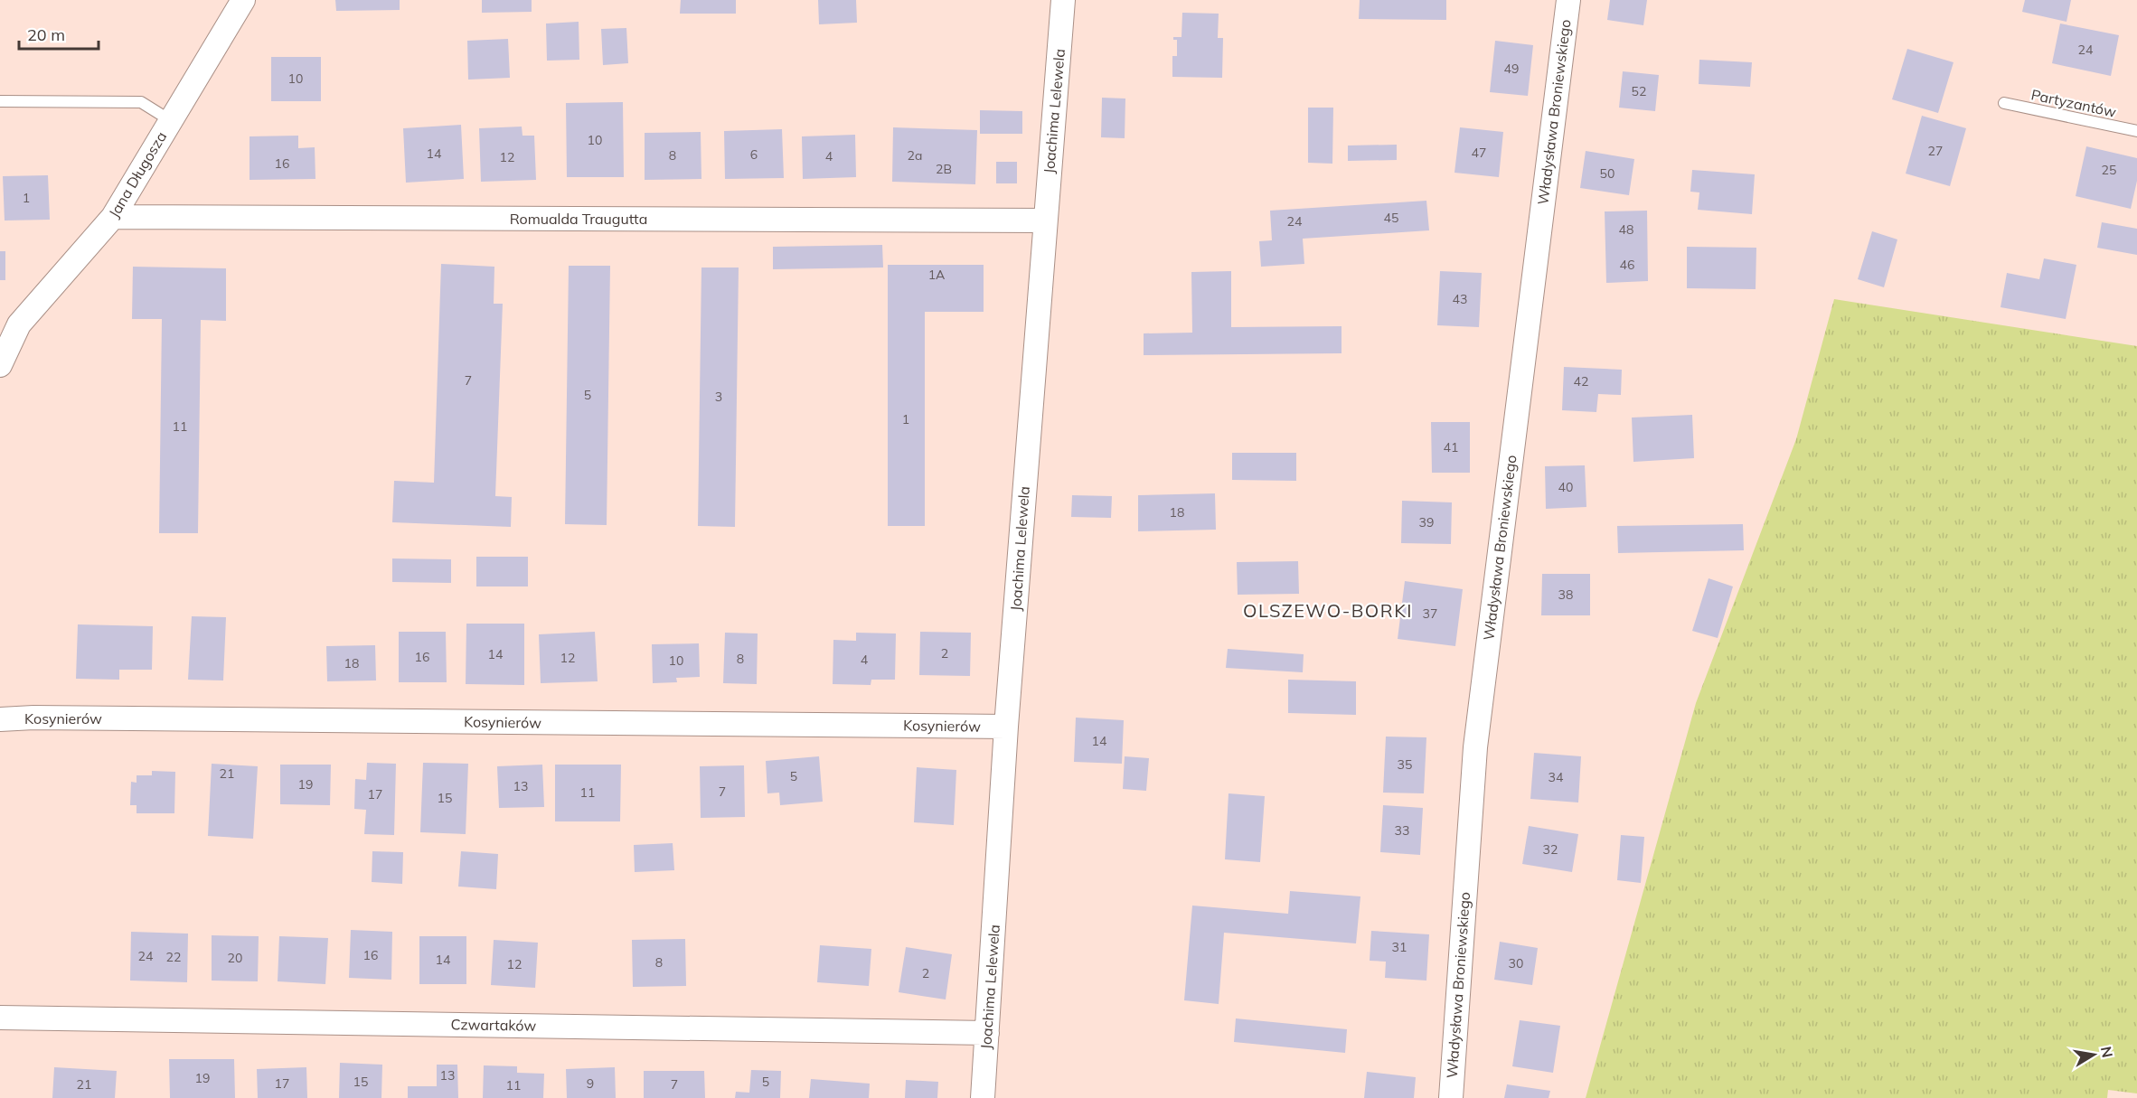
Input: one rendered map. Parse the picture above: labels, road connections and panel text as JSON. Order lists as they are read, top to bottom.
{
  "streets": {
    "street": [
      "Joachima Lelewela",
      "Władysława Broniewskiego",
      "Jana Długosza",
      "Romualda Traugutta",
      "Kosynierów",
      "Czwartaków"
    ],
    "lane": ["Partyzantów"]
  },
  "crossings": [
    ["Joachima Lelewela", "Romualda Traugutta"],
    ["Joachima Lelewela", "Kosynierów"],
    ["Joachima Lelewela", "Czwartaków"],
    ["Jana Długosza", "Romualda Traugutta"]
  ],
  "districts": ["OLSZEWO-BORKI"],
  "house_numbers": [
    "24",
    "49",
    "10",
    "52",
    "10",
    "27",
    "47",
    "14",
    "6",
    "8",
    "2a",
    "4",
    "12",
    "16",
    "2B",
    "25",
    "50",
    "1",
    "45",
    "24",
    "48",
    "46",
    "1A",
    "43",
    "7",
    "42",
    "5",
    "3",
    "1",
    "11",
    "41",
    "40",
    "18",
    "39",
    "38",
    "37",
    "2",
    "14",
    "16",
    "12",
    "8",
    "4",
    "10",
    "18",
    "14",
    "35",
    "21",
    "5",
    "34",
    "19",
    "13",
    "7",
    "11",
    "17",
    "15",
    "33",
    "32",
    "31",
    "16",
    "24",
    "22",
    "20",
    "14",
    "8",
    "30",
    "12",
    "2",
    "13",
    "19",
    "15",
    "5",
    "17",
    "9",
    "21",
    "7",
    "11"
  ],
  "scale_bar": "20 m",
  "north": "right"
}
